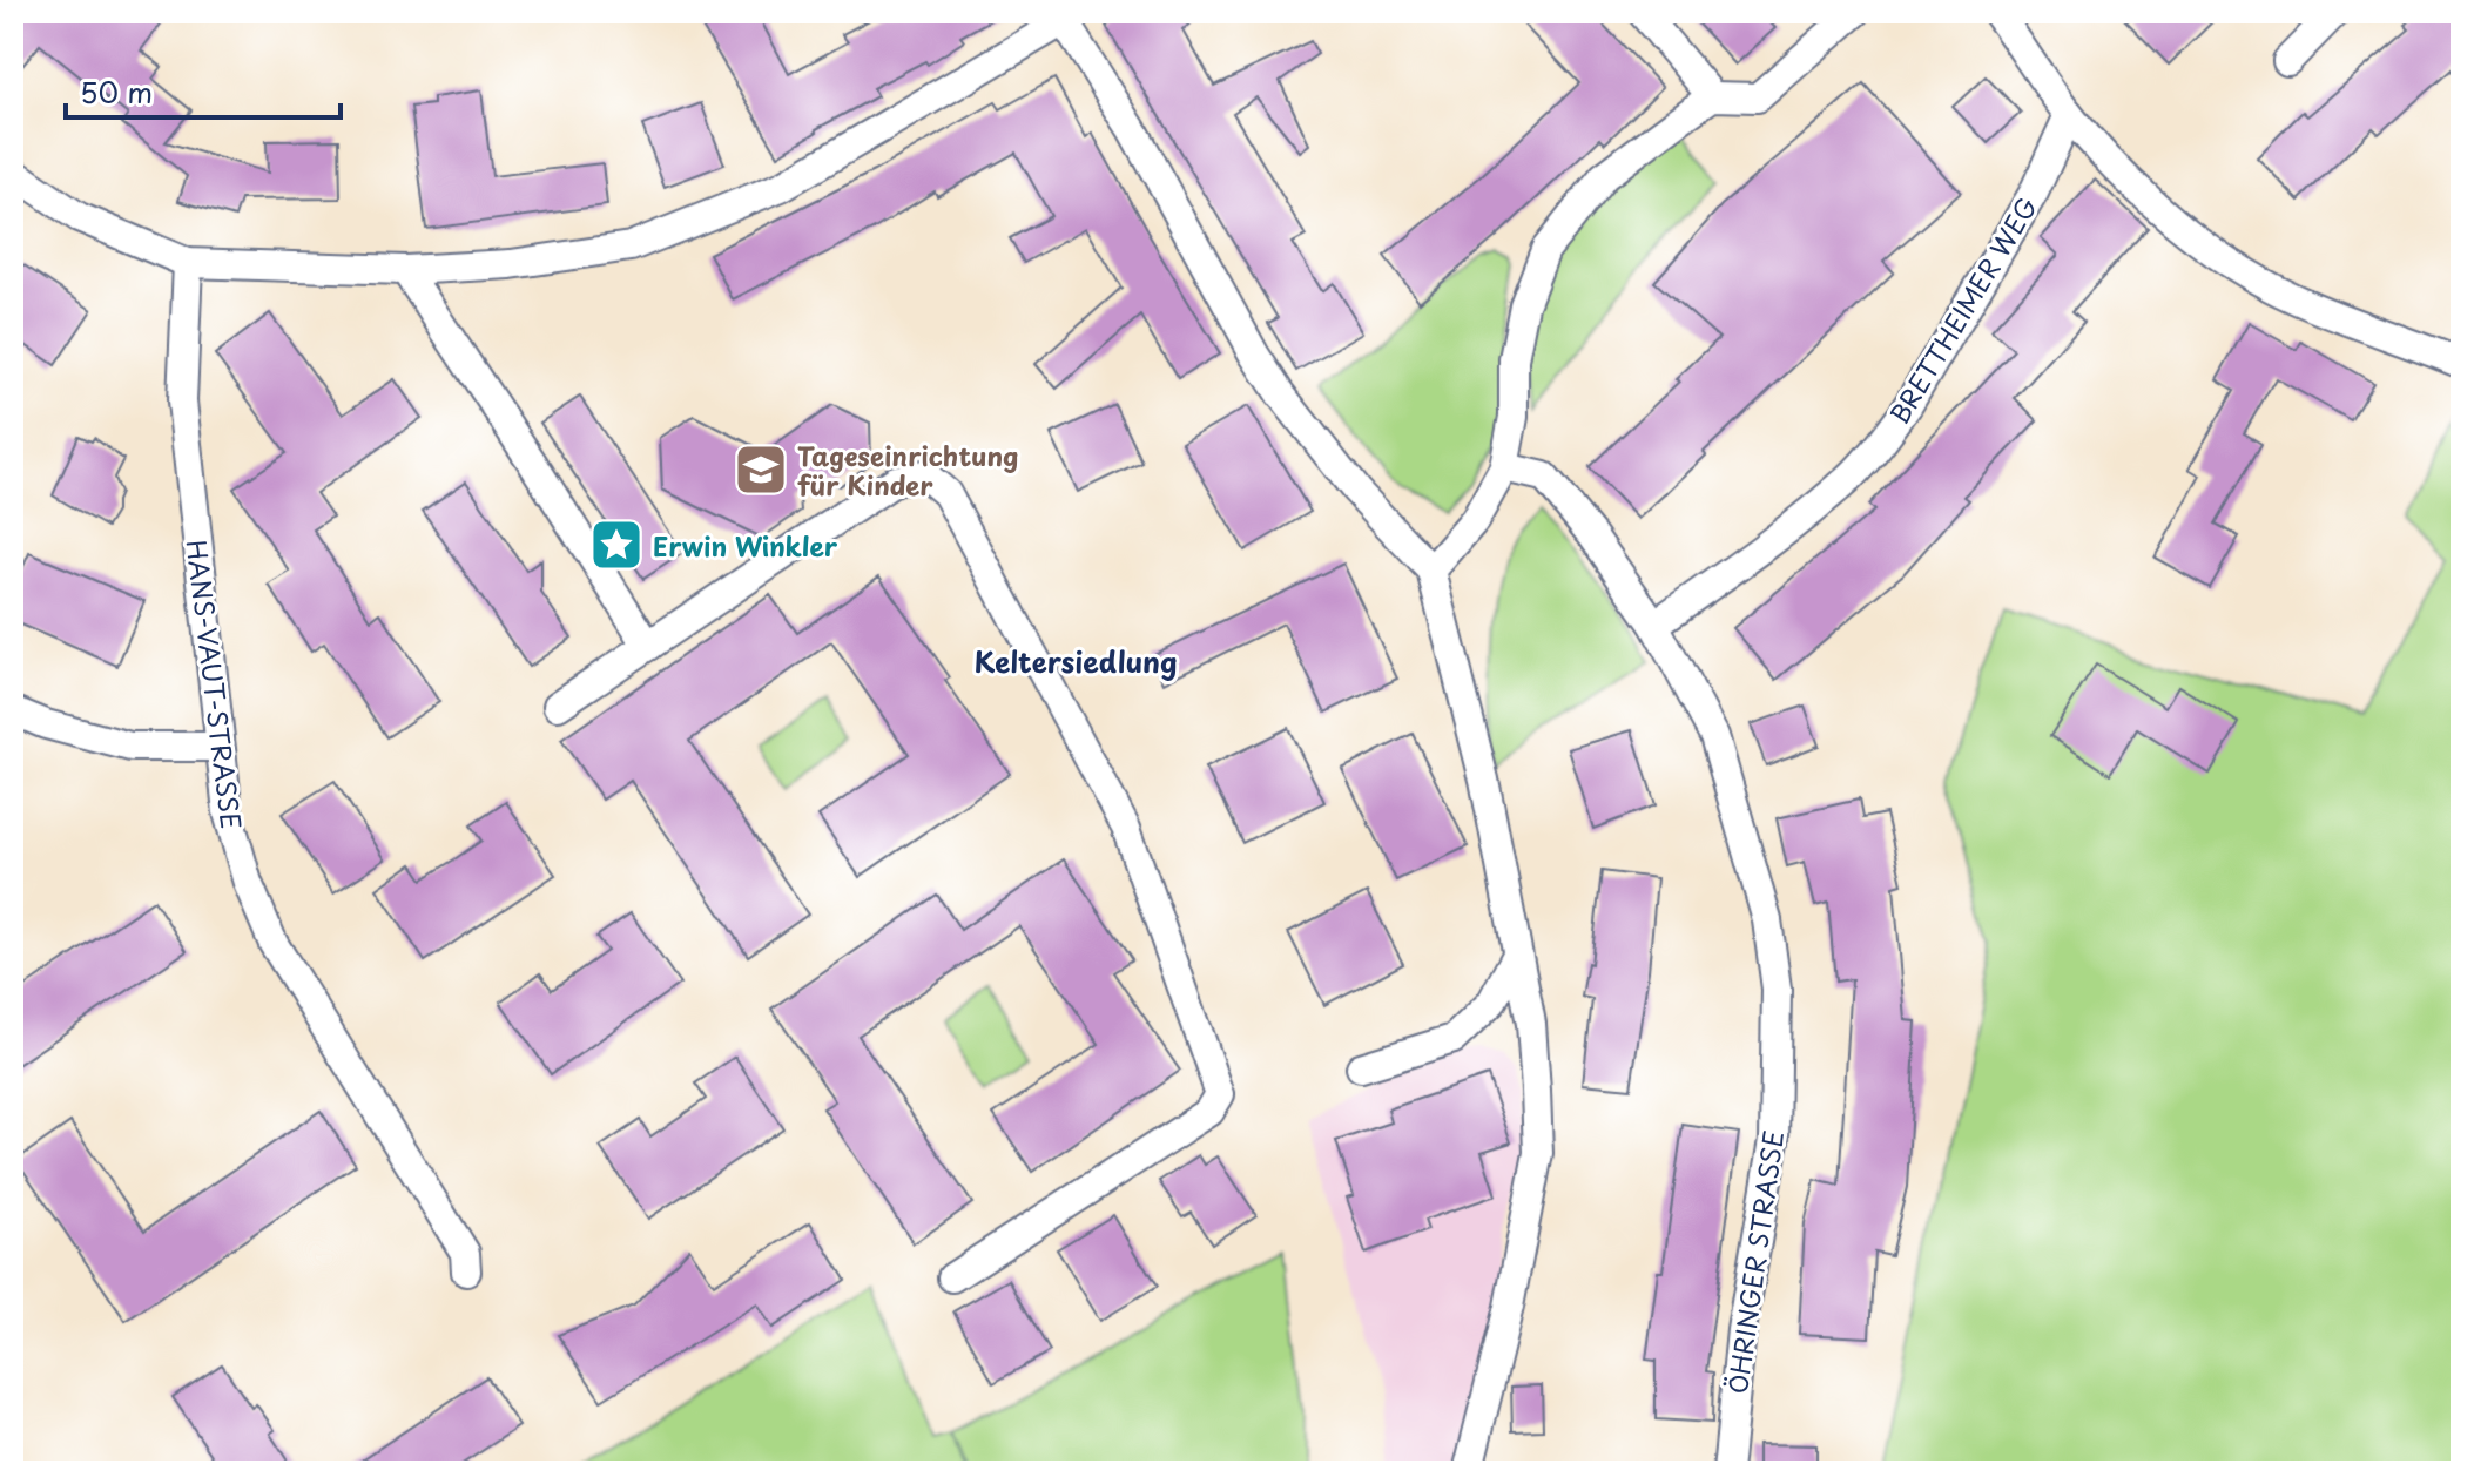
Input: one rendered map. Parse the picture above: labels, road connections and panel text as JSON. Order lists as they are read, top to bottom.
{
  "streets": {
    "street": ["BRETTHEIMER WEG", "HANS-VAUT-STRASSE", "ÖHRINGER STRASSE"]
  },
  "crossings": [
    ["BRETTHEIMER WEG", "ÖHRINGER STRASSE"]
  ],
  "districts": ["Keltersiedlung"],
  "places": {
    "school or university": ["Tageseinrichtung für Kinder"],
    "place": ["Erwin Winkler"]
  },
  "scale_bar": "50 m"
}
